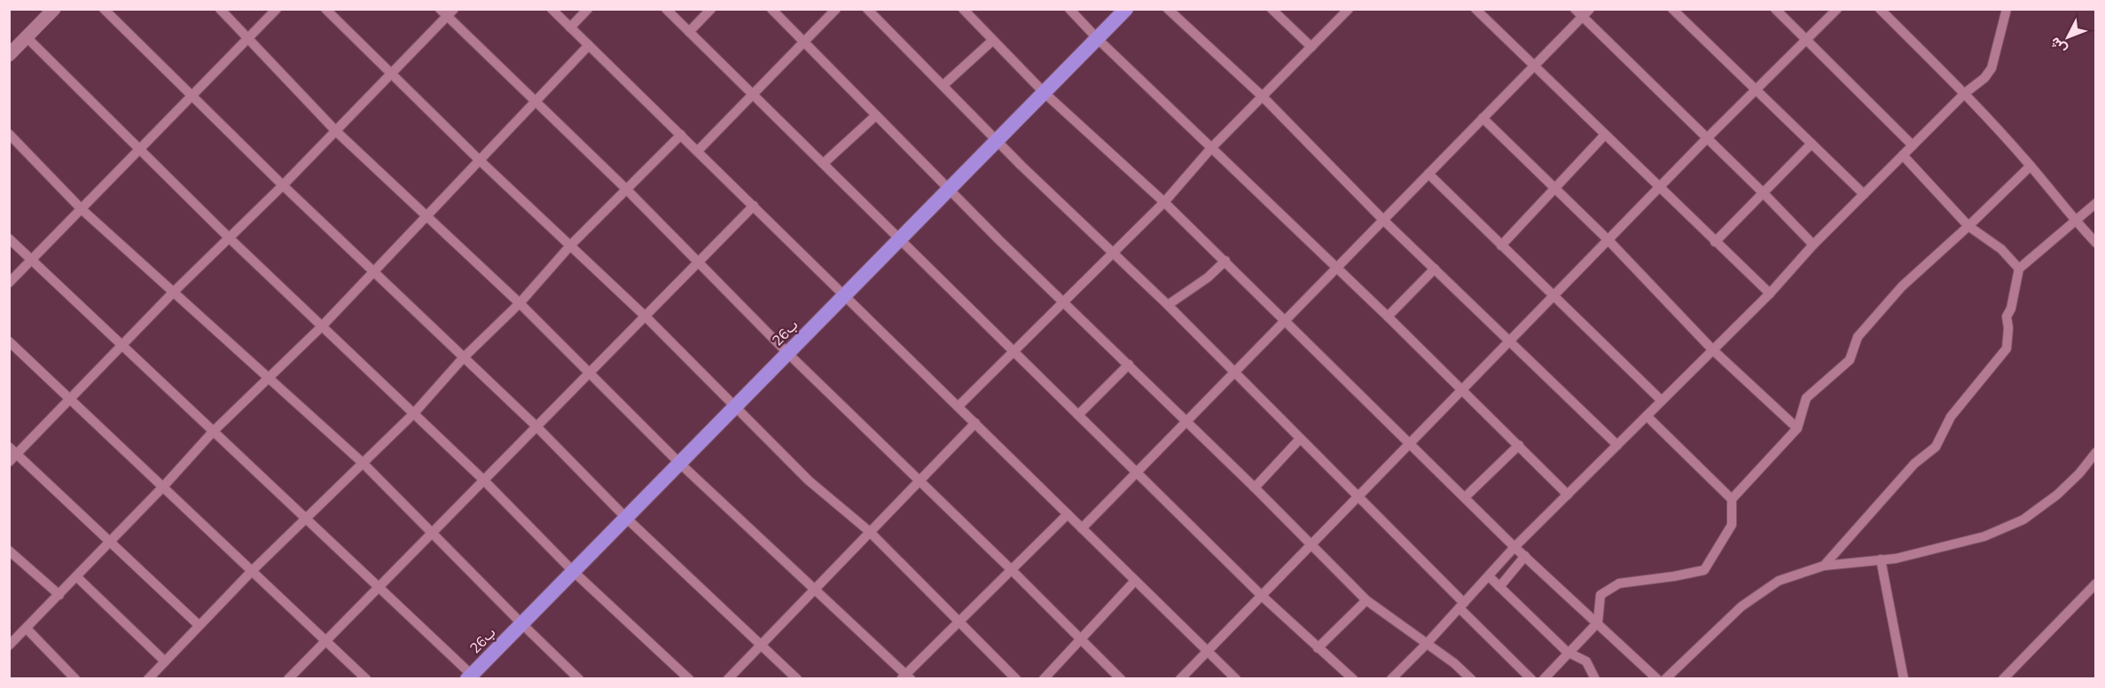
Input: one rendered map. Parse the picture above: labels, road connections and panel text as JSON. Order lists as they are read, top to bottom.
{
  "streets": {
    "highway": ["26ب"]
  },
  "north": "bottom left"
}
